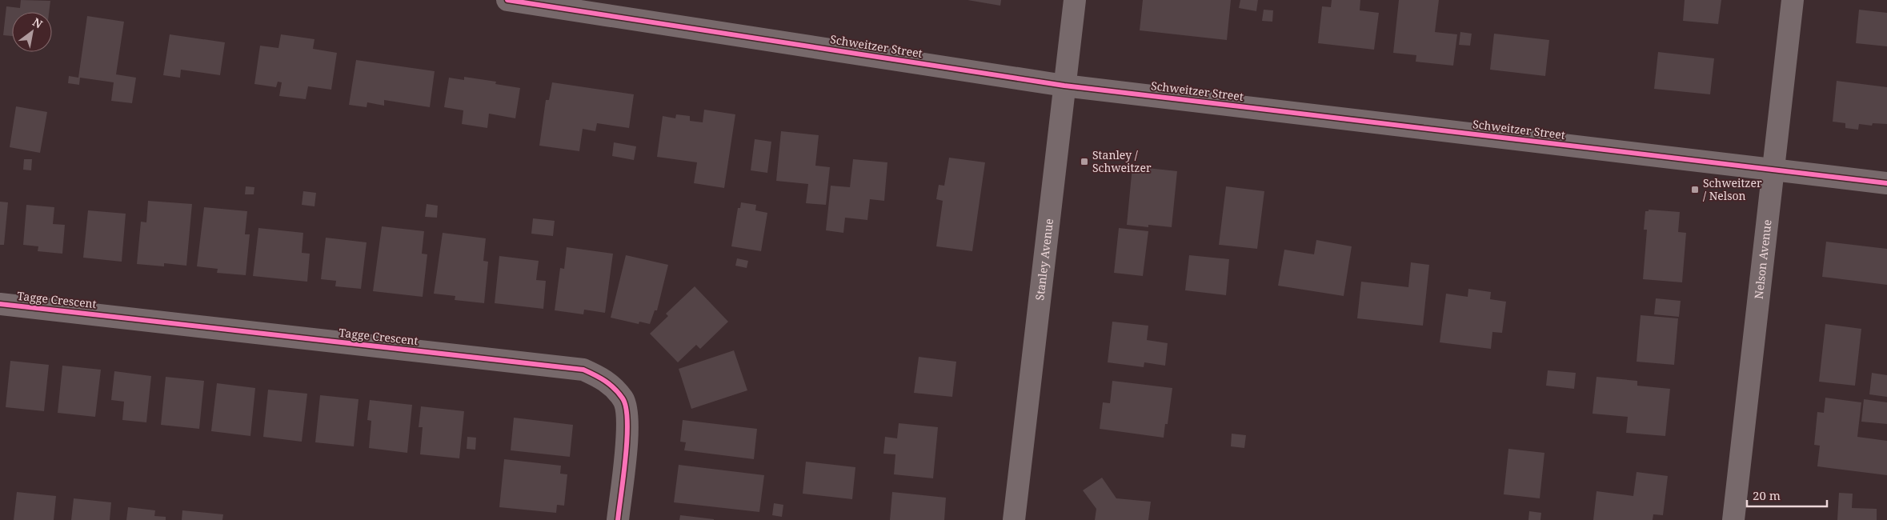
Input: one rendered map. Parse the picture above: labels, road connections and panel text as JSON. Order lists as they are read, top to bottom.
{
  "streets": {
    "street": [
      "Schweitzer Street",
      "Stanley Avenue",
      "Nelson Avenue",
      "Tagge Crescent"
    ]
  },
  "crossings": [
    ["Schweitzer Street", "Stanley Avenue"],
    ["Schweitzer Street", "Nelson Avenue"]
  ],
  "places": {
    "transit": ["Stanley / Schweitzer", "Schweitzer / Nelson"]
  },
  "scale_bar": "20 m",
  "north": "top right"
}
